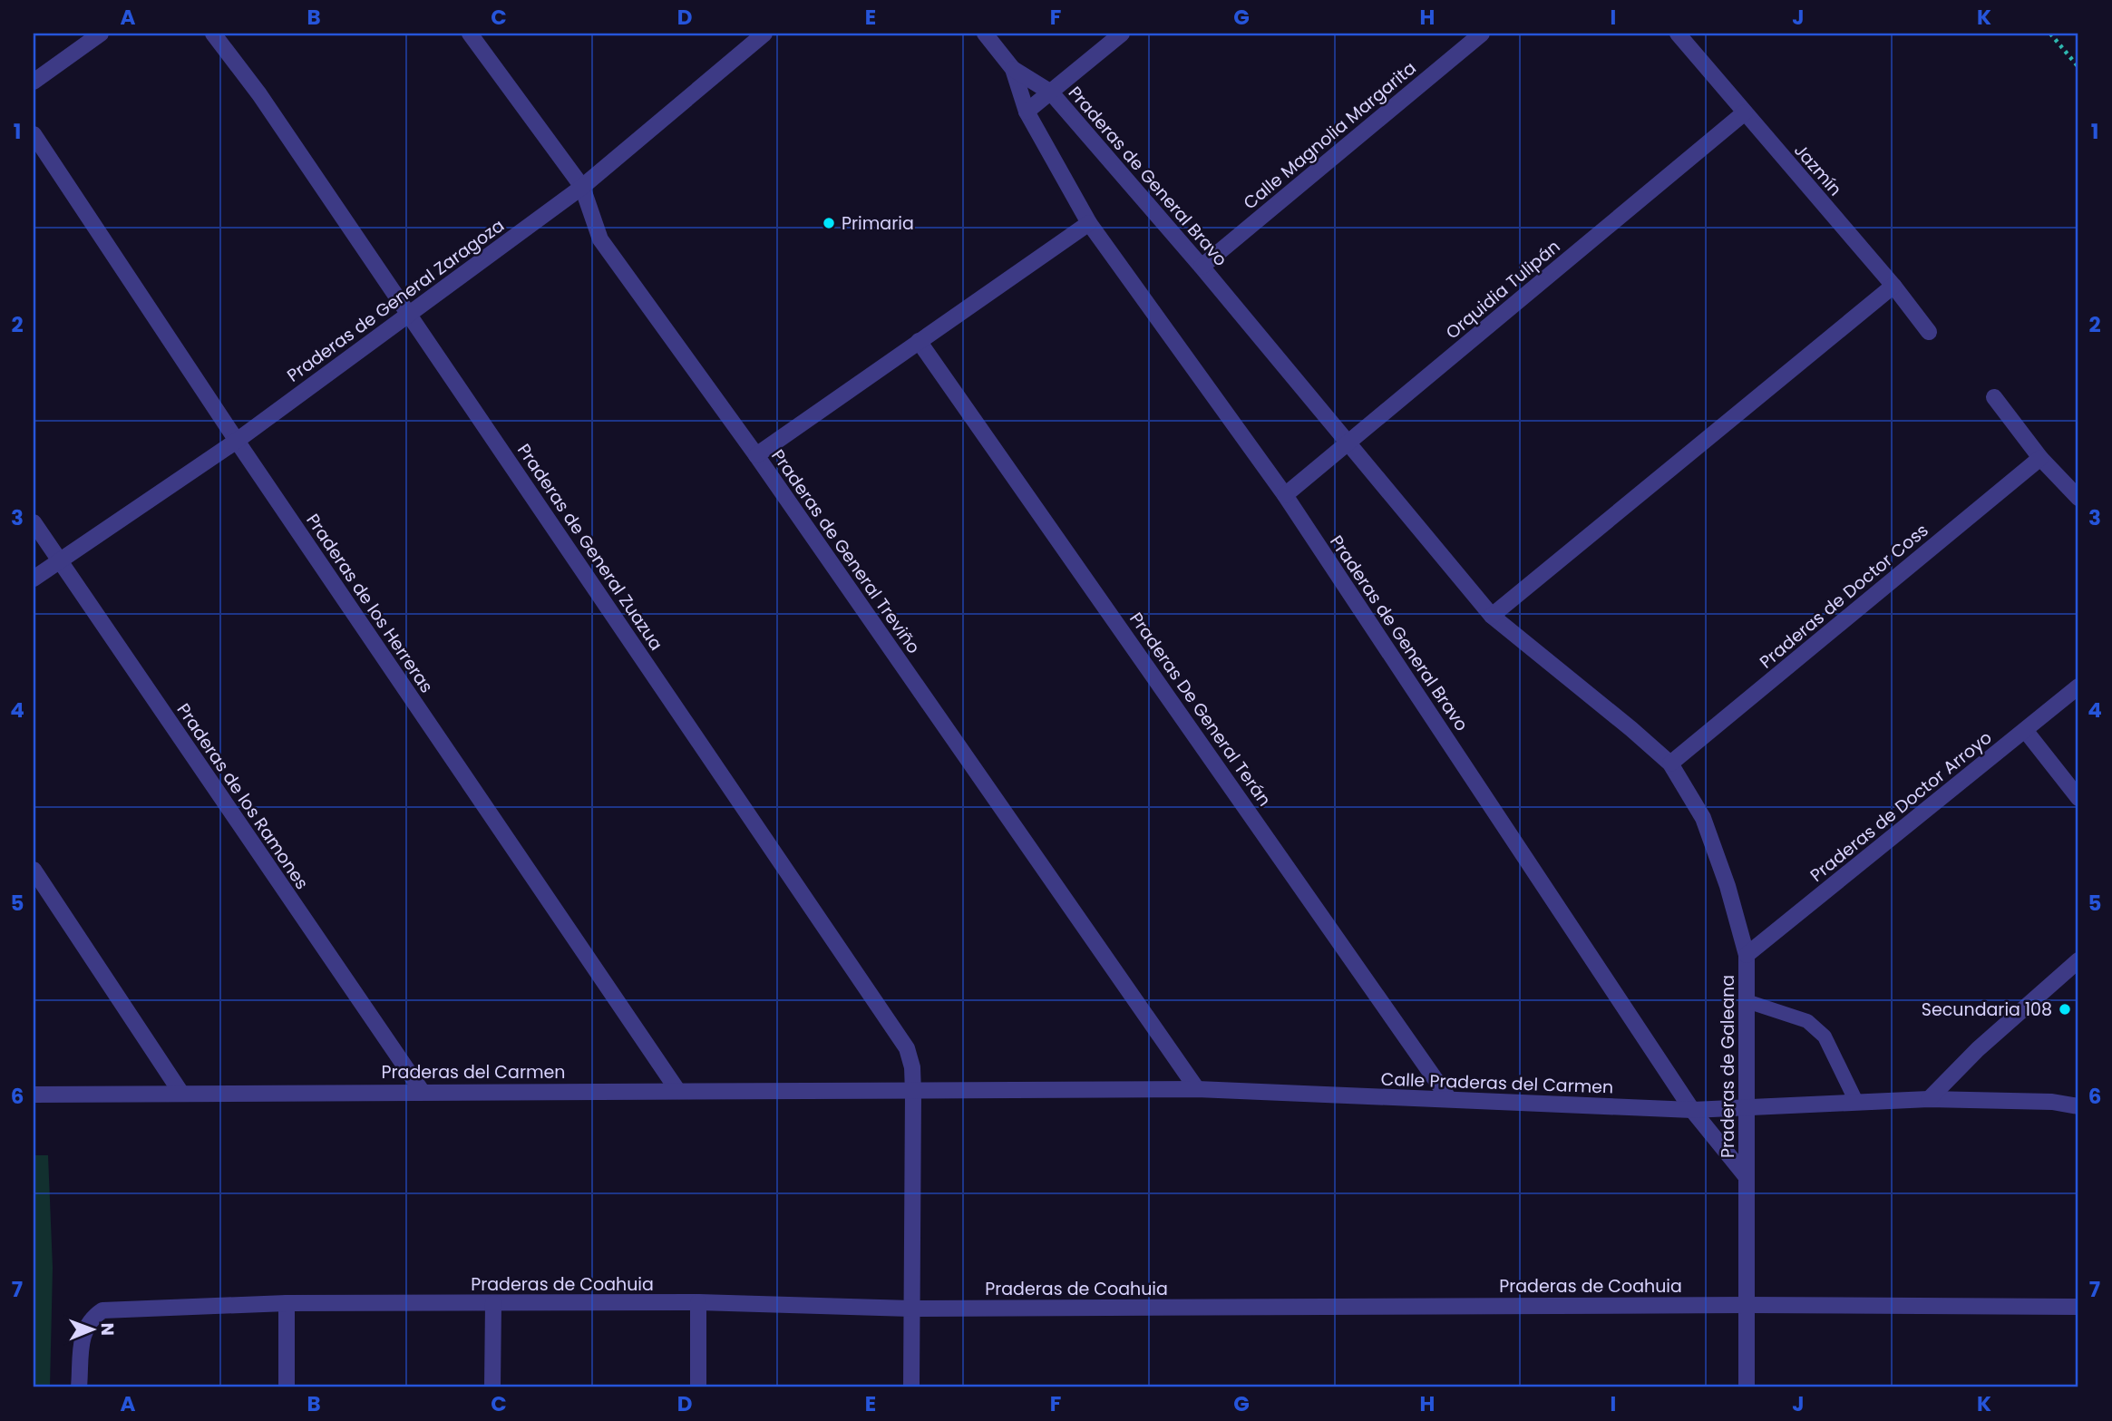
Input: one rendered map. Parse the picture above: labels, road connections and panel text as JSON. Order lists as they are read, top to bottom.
{
  "streets": {
    "street": [
      "Calle Magnolia Margarita",
      "Jazmín",
      "Praderas de General Bravo",
      "Orquidia Tulipán",
      "Praderas de General Zaragoza",
      "Praderas de General Zuazua",
      "Praderas de General Treviño",
      "Praderas de Doctor Coss",
      "Praderas de los Herreras",
      "Praderas De General Terán",
      "Praderas de los Ramones",
      "Praderas de Doctor Arroyo",
      "Praderas de Galeana",
      "Praderas del Carmen",
      "Calle Praderas del Carmen",
      "Praderas de Coahuia"
    ]
  },
  "crossings": [
    ["Calle Magnolia Margarita", "Praderas de General Bravo"],
    ["Jazmín", "Orquidia Tulipán"],
    ["Praderas de General Bravo", "Orquidia Tulipán"],
    ["Praderas de General Bravo", "Praderas de Doctor Coss"],
    ["Praderas de General Bravo", "Praderas de Doctor Arroyo"],
    ["Praderas de General Bravo", "Praderas de Galeana"],
    ["Praderas de General Bravo", "Calle Praderas del Carmen"],
    ["Praderas de General Zaragoza", "Praderas de General Zuazua"],
    ["Praderas de General Zaragoza", "Praderas de General Treviño"],
    ["Praderas de General Zaragoza", "Praderas de los Herreras"],
    ["Praderas de General Zaragoza", "Praderas de los Ramones"],
    ["Praderas de General Zuazua", "Praderas del Carmen"],
    ["Praderas de General Zuazua", "Calle Praderas del Carmen"],
    ["Praderas de General Zuazua", "Praderas de Coahuia"],
    ["Praderas de General Treviño", "Calle Praderas del Carmen"],
    ["Praderas de los Herreras", "Praderas del Carmen"],
    ["Praderas De General Terán", "Calle Praderas del Carmen"],
    ["Praderas de los Ramones", "Praderas del Carmen"],
    ["Praderas de Doctor Arroyo", "Praderas de Galeana"],
    ["Praderas de Galeana", "Calle Praderas del Carmen"],
    ["Praderas de Galeana", "Praderas de Coahuia"],
    ["Praderas del Carmen", "Calle Praderas del Carmen"]
  ],
  "places": ["Primaria", "Secundaria 108"],
  "north": "right",
  "grid": {
    "columns": [
      "A",
      "B",
      "C",
      "D",
      "E",
      "F",
      "G",
      "H",
      "I",
      "J",
      "K"
    ],
    "rows": [
      "1",
      "2",
      "3",
      "4",
      "5",
      "6",
      "7"
    ]
  }
}
